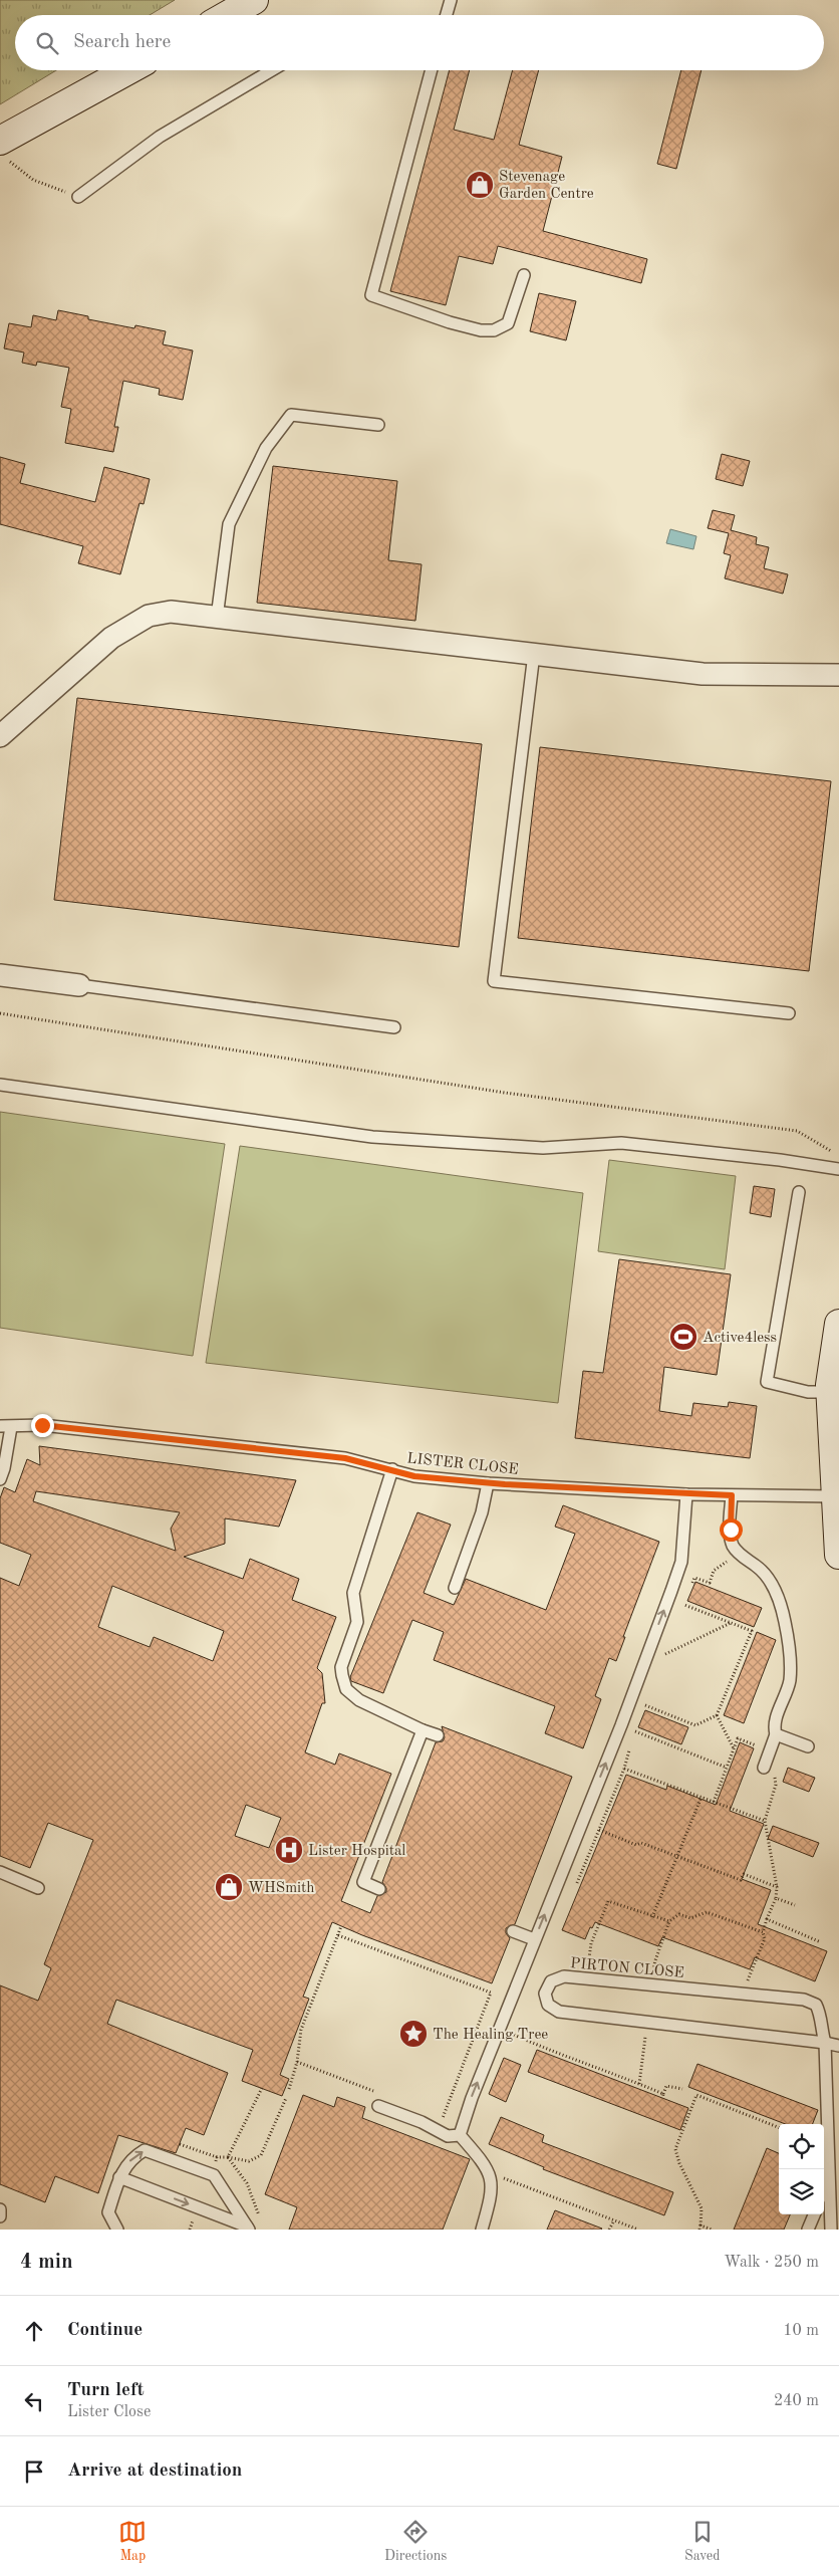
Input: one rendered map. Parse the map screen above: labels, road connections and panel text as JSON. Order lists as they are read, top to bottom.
{
  "streets": {
    "lane": ["LISTER CLOSE", "PIRTON CLOSE"]
  },
  "places": {
    "shop": ["Stevenage Garden Centre", "WHSmith"],
    "sports": ["Active4less"],
    "hospital": ["Lister Hospital"],
    "place": ["The Healing Tree"]
  },
  "page": {
    "search": "Search here",
    "heading": ["4 min", "Walk · 250 m"],
    "list": [
      ["Continue", "10 m"],
      ["Turn left", "Lister Close", "240 m"],
      "Arrive at destination"
    ],
    "nav": ["Map", "Directions", "Saved"]
  }
}
